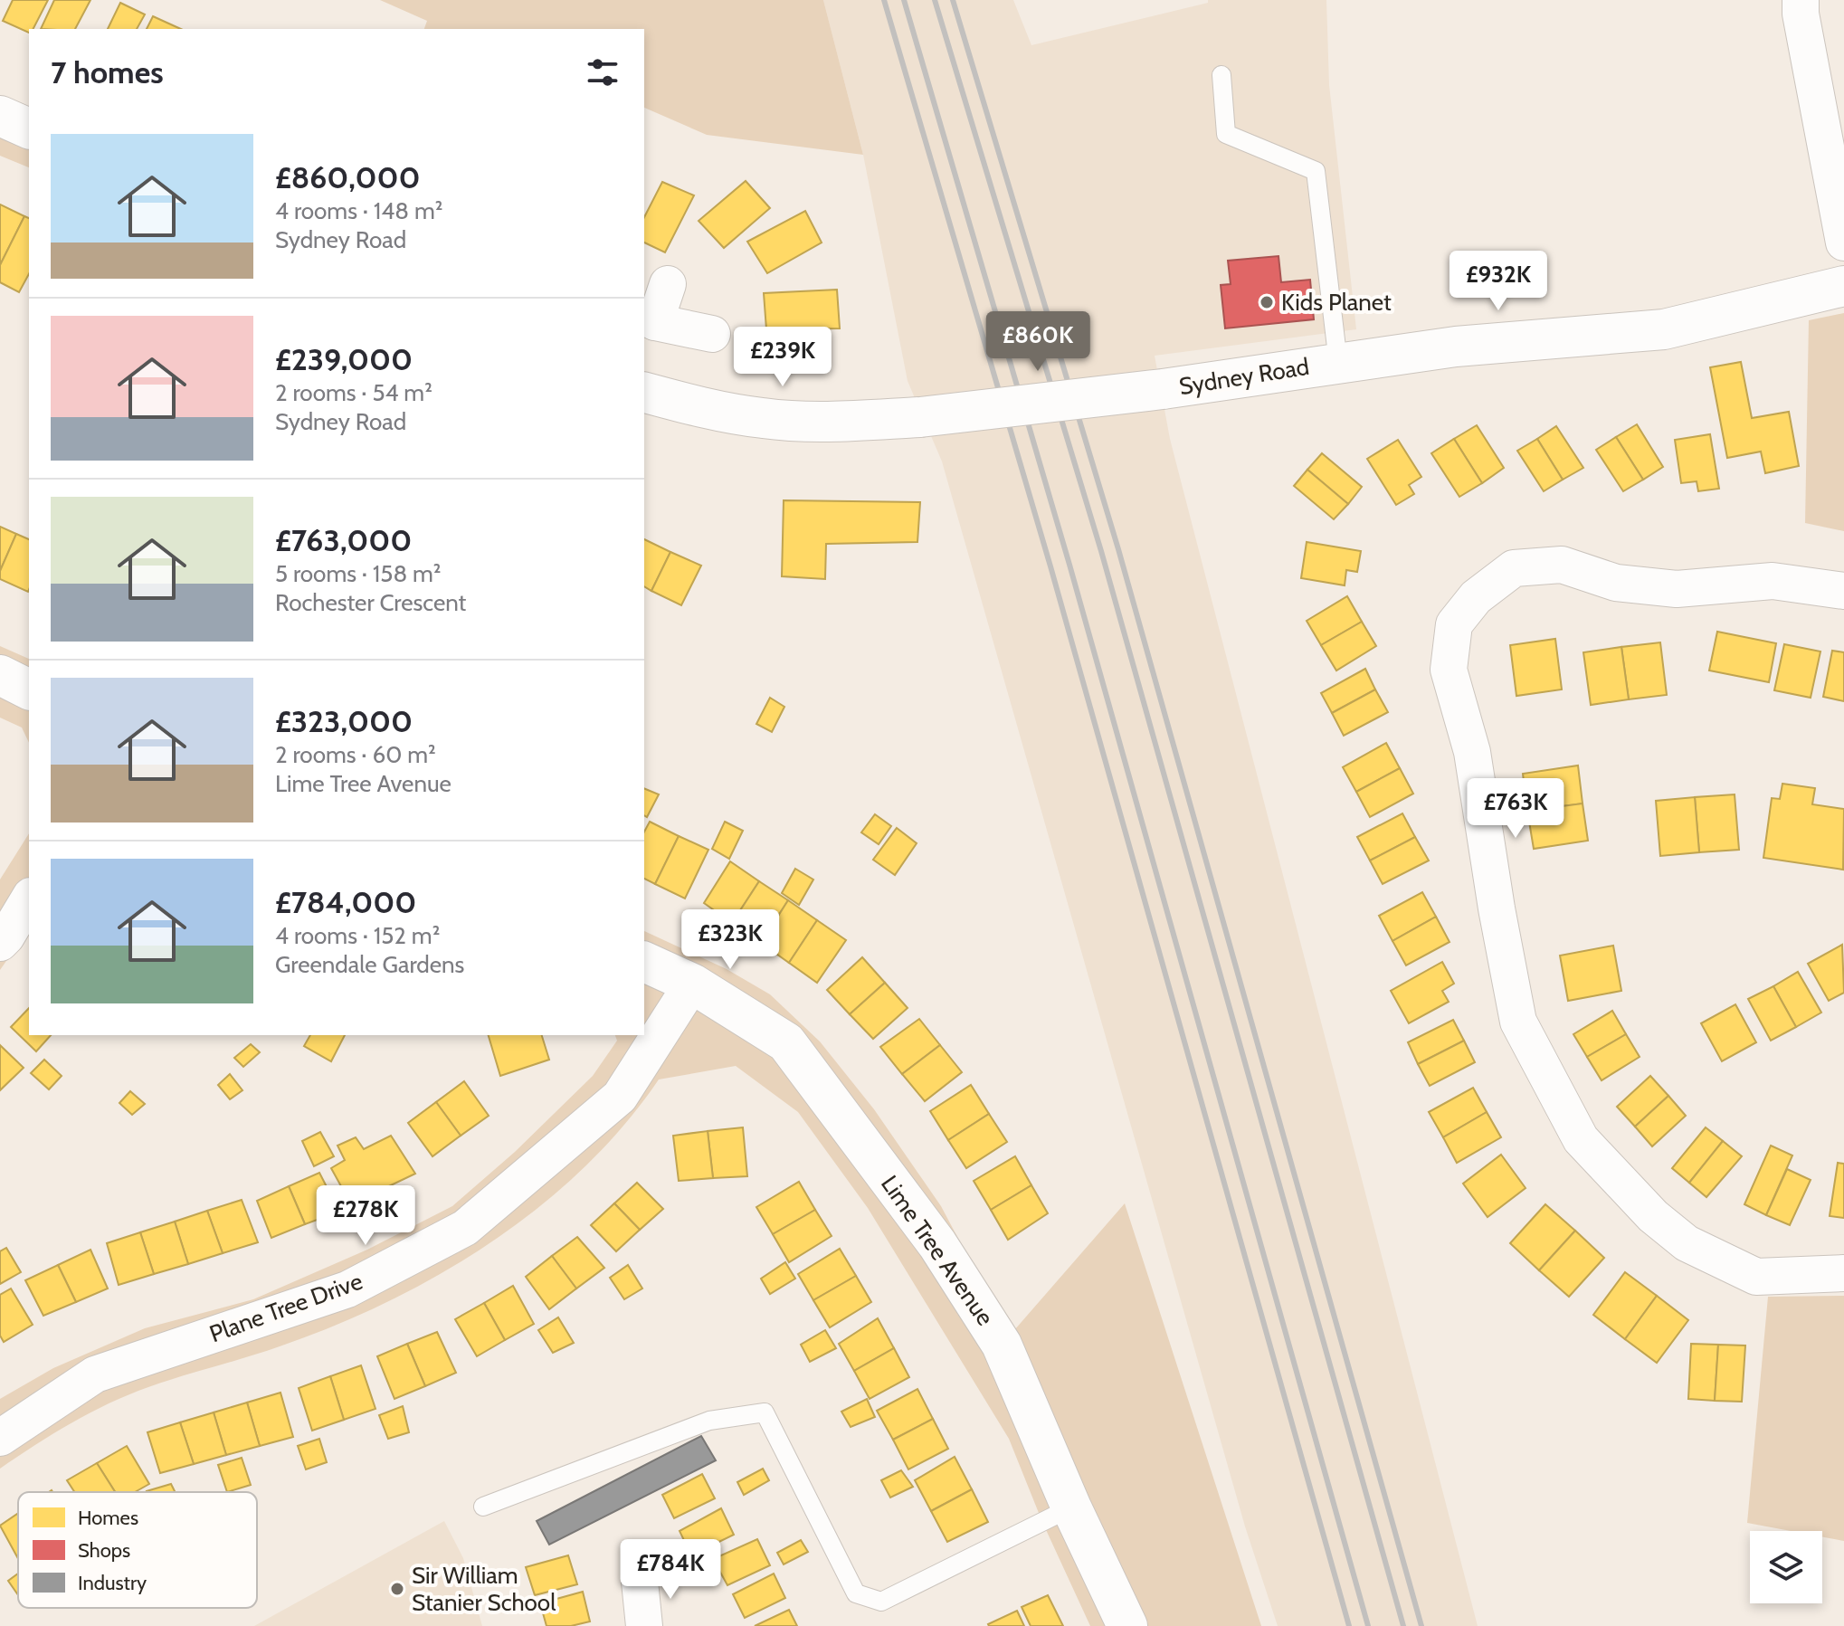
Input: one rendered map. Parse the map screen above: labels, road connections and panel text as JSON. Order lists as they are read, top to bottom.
{
  "streets": {
    "street": ["Sydney Road", "Lime Tree Avenue", "Plane Tree Drive"]
  },
  "crossings": [
    ["Lime Tree Avenue", "Plane Tree Drive"]
  ],
  "places": ["Kids Planet", "Sir William Stanier School"],
  "legend": ["Homes", "Shops", "Industry"],
  "page": {
    "heading": "7 homes",
    "list": [
      {
        "name": "£860,000",
        "note": "4 rooms · 148 m² · Sydney Road"
      },
      {
        "name": "£239,000",
        "note": "2 rooms · 54 m² · Sydney Road"
      },
      {
        "name": "£763,000",
        "note": "5 rooms · 158 m² · Rochester Crescent"
      },
      {
        "name": "£323,000",
        "note": "2 rooms · 60 m² · Lime Tree Avenue"
      },
      {
        "name": "£784,000",
        "note": "4 rooms · 152 m² · Greendale Gardens"
      }
    ],
    "price": [
      "£932K",
      "£860K",
      "£239K",
      "£763K",
      "£323K",
      "£278K",
      "£784K"
    ]
  }
}
